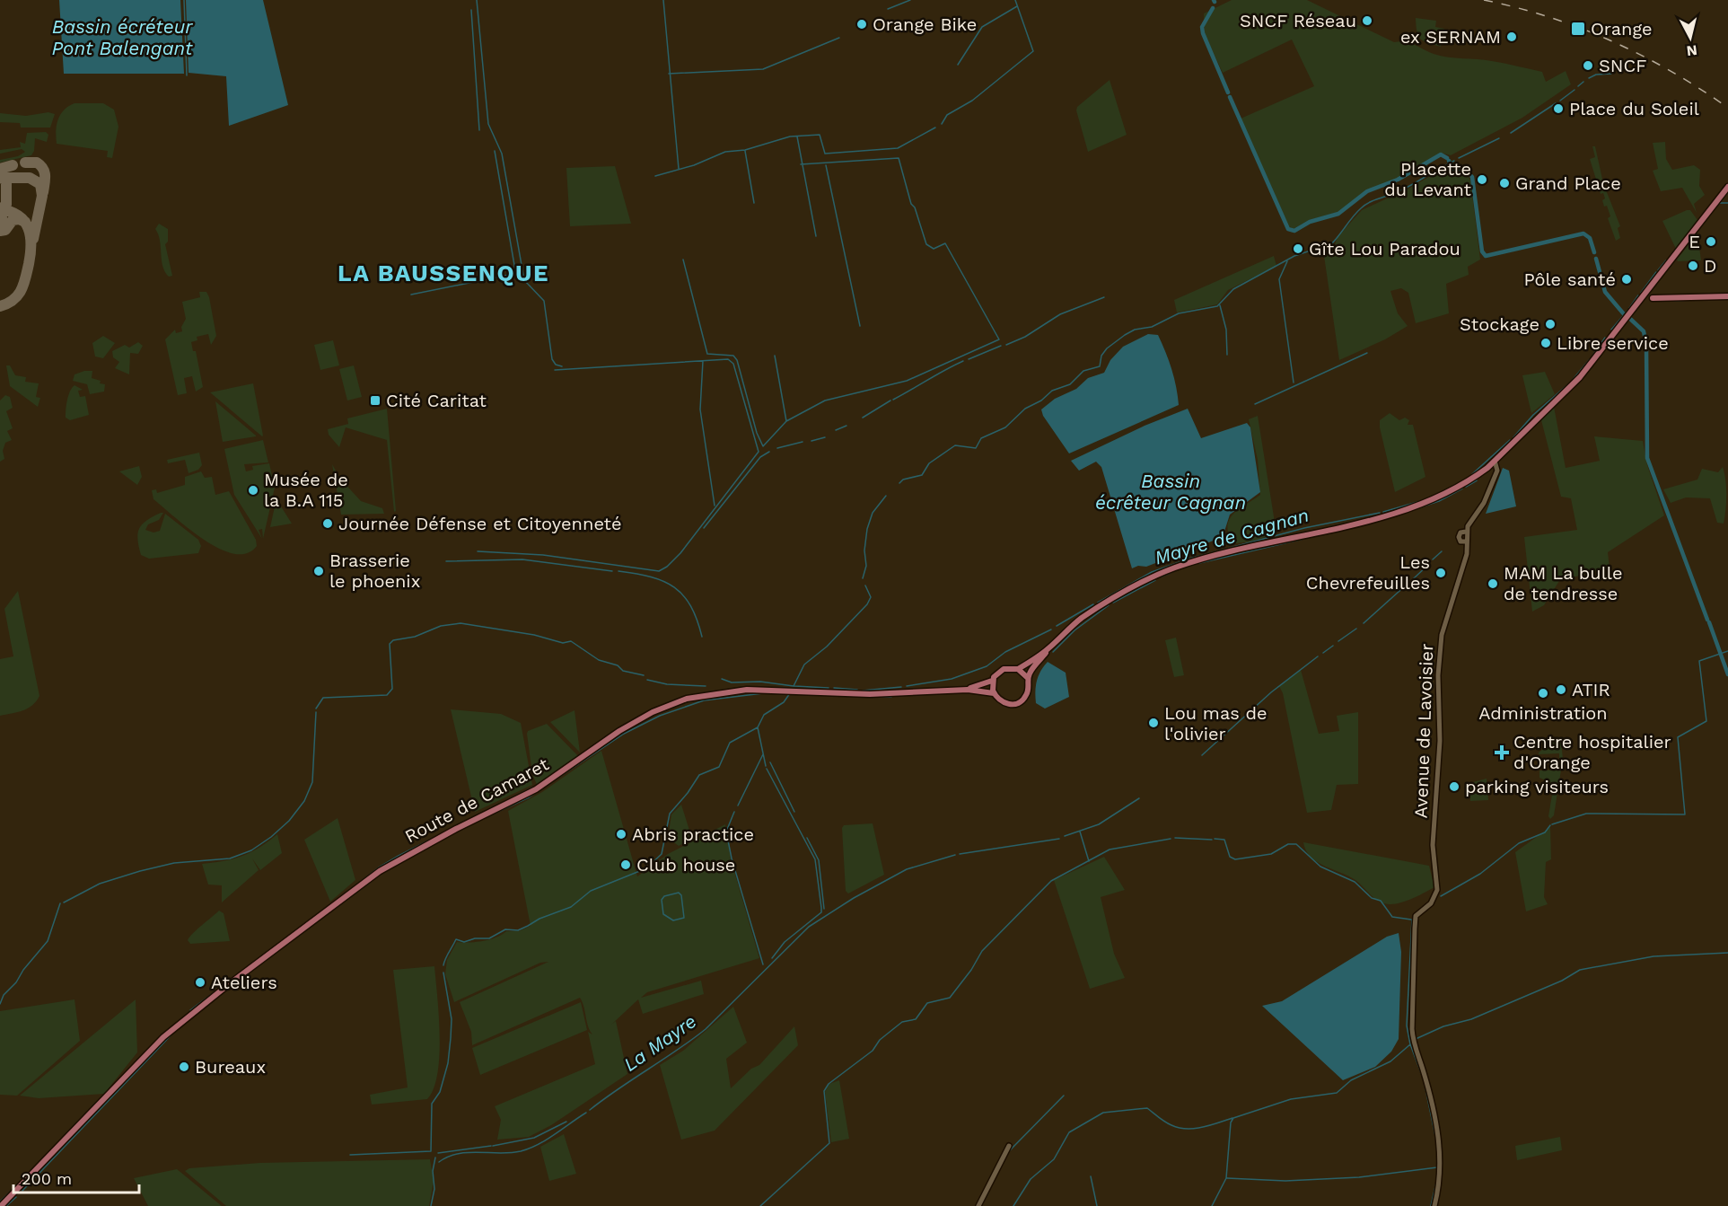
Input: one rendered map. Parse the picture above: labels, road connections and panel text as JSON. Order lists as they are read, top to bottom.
{
  "streets": {
    "main road": ["Route de Camaret"],
    "street": ["Avenue de Lavoisier"]
  },
  "districts": ["LA BAUSSENQUE"],
  "water": [
    "Bassin écréteur Pont Balengant",
    "Bassin écrêteur Cagnan",
    "Mayre de Cagnan",
    "La Mayre"
  ],
  "places": {
    "other": [
      "SNCF Réseau",
      "Orange Bike",
      "ex SERNAM",
      "SNCF",
      "Place du Soleil",
      "Placette du Levant",
      "Grand Place",
      "E",
      "Gîte Lou Paradou",
      "D",
      "Pôle santé",
      "Stockage",
      "Libre service",
      "Musée de la B.A 115",
      "Journée Défense et Citoyenneté",
      "Brasserie le phoenix",
      "Les Chevrefeuilles",
      "MAM La bulle de tendresse",
      "ATIR",
      "Administration",
      "Lou mas de l'olivier",
      "parking visiteurs",
      "Abris practice",
      "Club house",
      "Ateliers",
      "Bureaux"
    ],
    "transit": ["Orange", "Cité Caritat"],
    "health": ["Centre hospitalier d'Orange"]
  },
  "scale_bar": "200 m",
  "north": "bottom"
}
